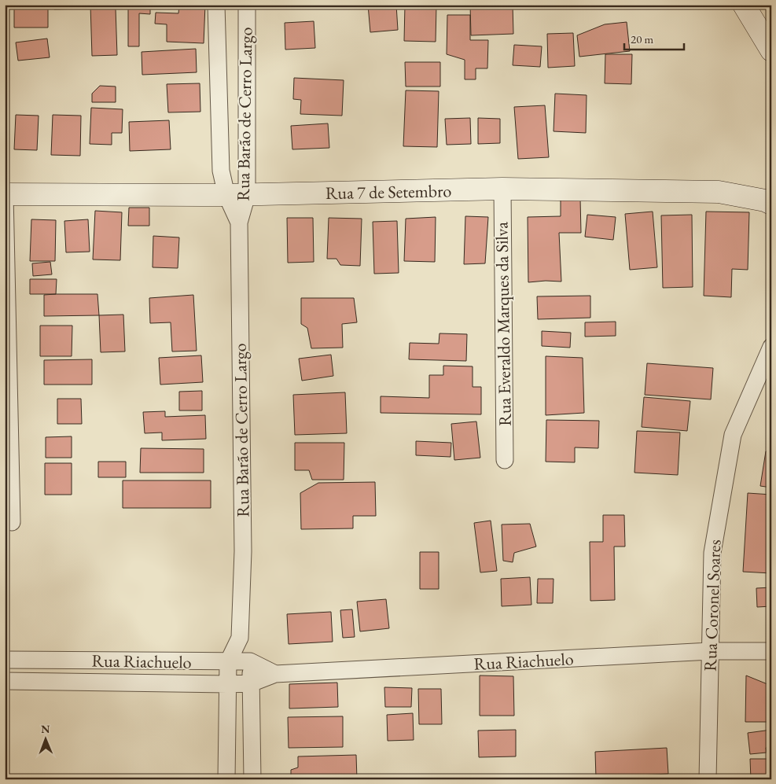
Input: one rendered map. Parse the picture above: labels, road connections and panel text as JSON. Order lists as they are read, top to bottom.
{
  "streets": {
    "street": [
      "Rua Barão de Cerro Largo",
      "Rua 7 de Setembro",
      "Rua Everaldo Marques da Silva",
      "Rua Coronel Soares",
      "Rua Riachuelo"
    ]
  },
  "crossings": [
    ["Rua Barão de Cerro Largo", "Rua 7 de Setembro"],
    ["Rua Barão de Cerro Largo", "Rua Riachuelo"],
    ["Rua 7 de Setembro", "Rua Everaldo Marques da Silva"],
    ["Rua Coronel Soares", "Rua Riachuelo"]
  ],
  "scale_bar": "20 m",
  "north": "top"
}
